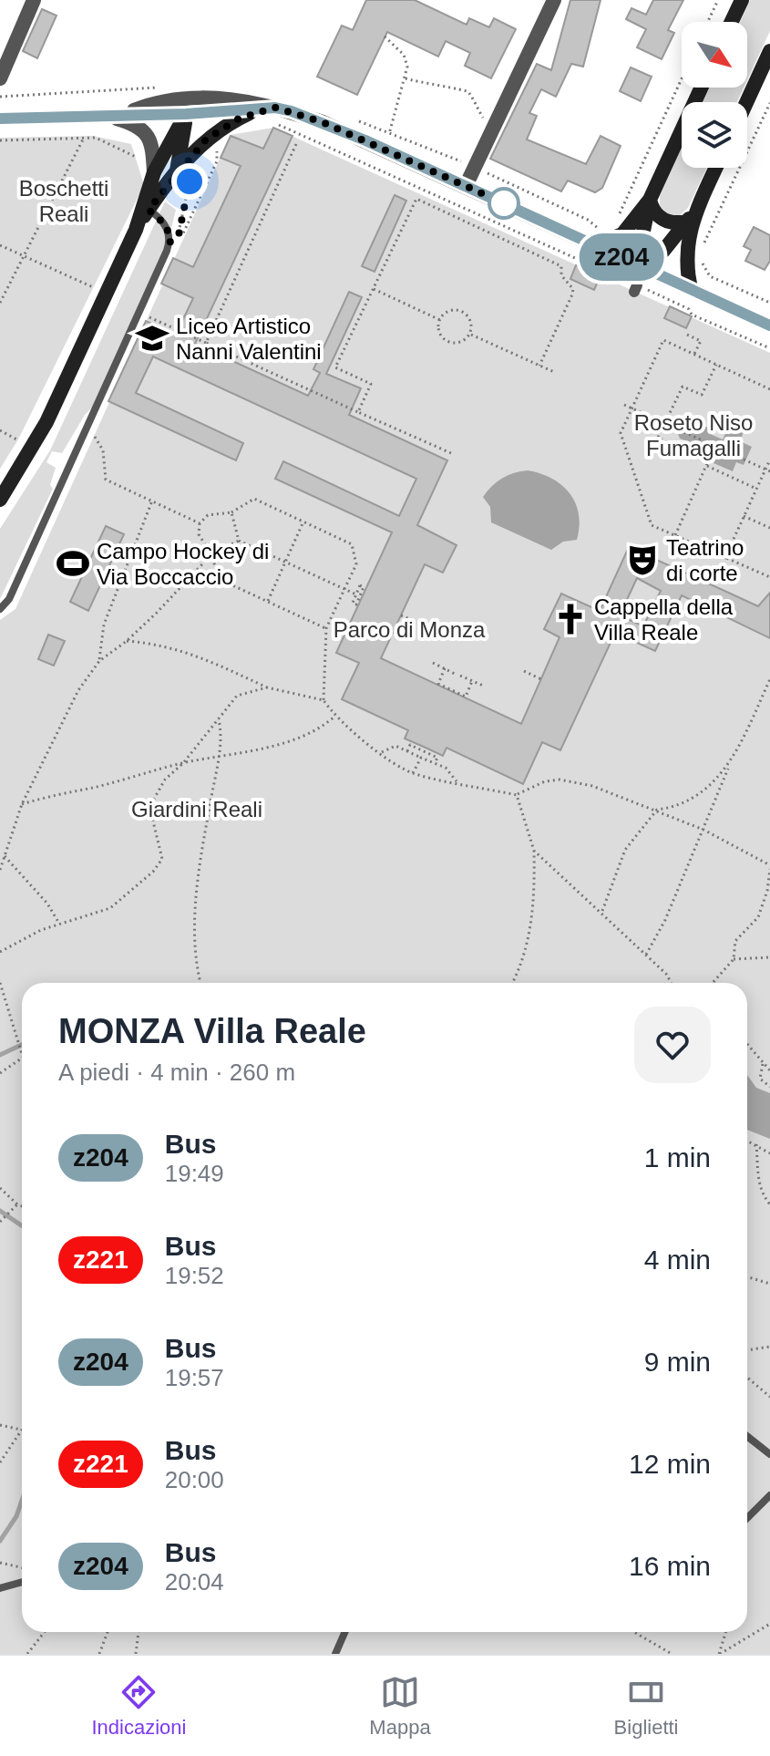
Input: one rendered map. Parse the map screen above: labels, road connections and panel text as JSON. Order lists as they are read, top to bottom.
{
  "parks": [
    "Boschetti Reali",
    "Roseto Niso Fumagalli",
    "Parco di Monza",
    "Giardini Reali"
  ],
  "places": {
    "school or university": ["Liceo Artistico Nanni Valentini"],
    "theatre": ["Teatrino di corte"],
    "sports": ["Campo Hockey di Via Boccaccio"],
    "church": ["Cappella della Villa Reale"]
  },
  "lines": ["bus line z204"],
  "north": "bottom right",
  "page": {
    "on_map": "z204",
    "heading": ["MONZA Villa Reale", "A piedi · 4 min · 260 m"],
    "list": [
      {
        "mark": "z204",
        "name": "Bus",
        "note": "19:49",
        "value": "1 min"
      },
      {
        "mark": "z221",
        "name": "Bus",
        "note": "19:52",
        "value": "4 min"
      },
      {
        "mark": "z204",
        "name": "Bus",
        "note": "19:57",
        "value": "9 min"
      },
      {
        "mark": "z221",
        "name": "Bus",
        "note": "20:00",
        "value": "12 min"
      },
      {
        "mark": "z204",
        "name": "Bus",
        "note": "20:04",
        "value": "16 min"
      }
    ],
    "tabs": ["Indicazioni", "Mappa", "Biglietti"]
  }
}
